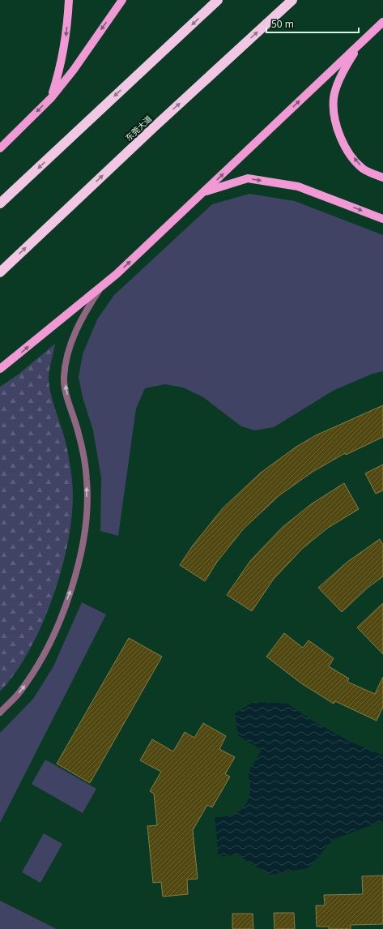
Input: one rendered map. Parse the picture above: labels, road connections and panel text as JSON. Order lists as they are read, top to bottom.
{
  "streets": {
    "highway": ["东莞大道"]
  },
  "scale_bar": "50 m"
}
